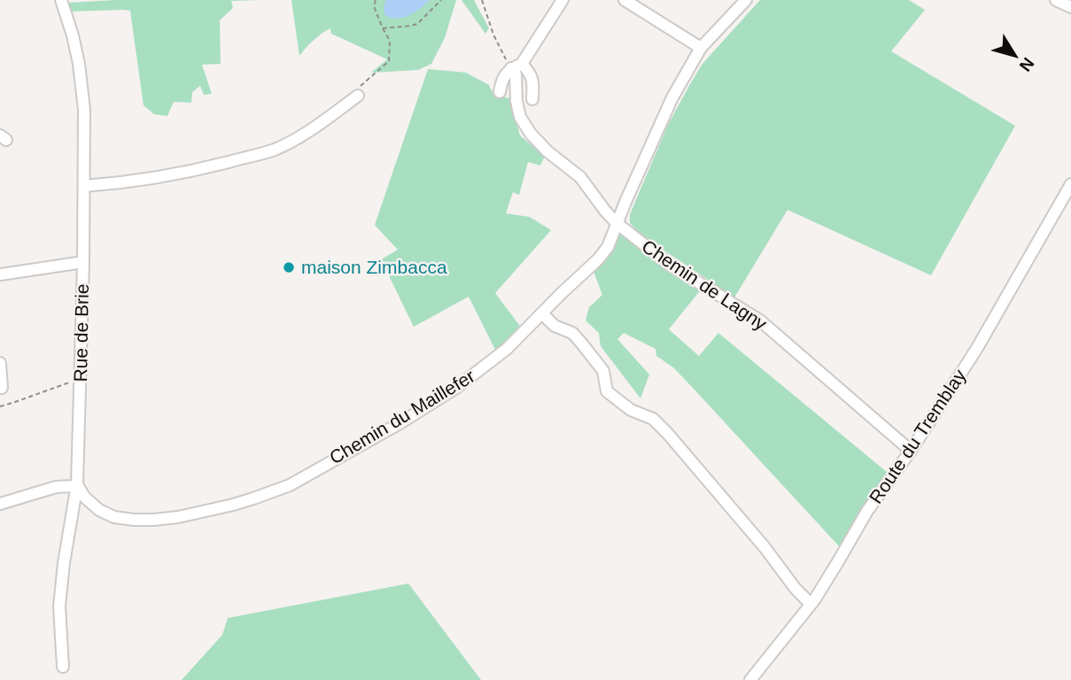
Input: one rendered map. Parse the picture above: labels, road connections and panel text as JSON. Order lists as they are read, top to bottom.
{
  "streets": {
    "street": [
      "Chemin de Lagny",
      "Rue de Brie",
      "Chemin du Maillefer",
      "Route du Tremblay"
    ]
  },
  "crossings": [
    ["Chemin de Lagny", "Chemin du Maillefer"],
    ["Chemin de Lagny", "Route du Tremblay"],
    ["Rue de Brie", "Chemin du Maillefer"]
  ],
  "places": ["maison Zimbacca"],
  "north": "bottom right"
}
